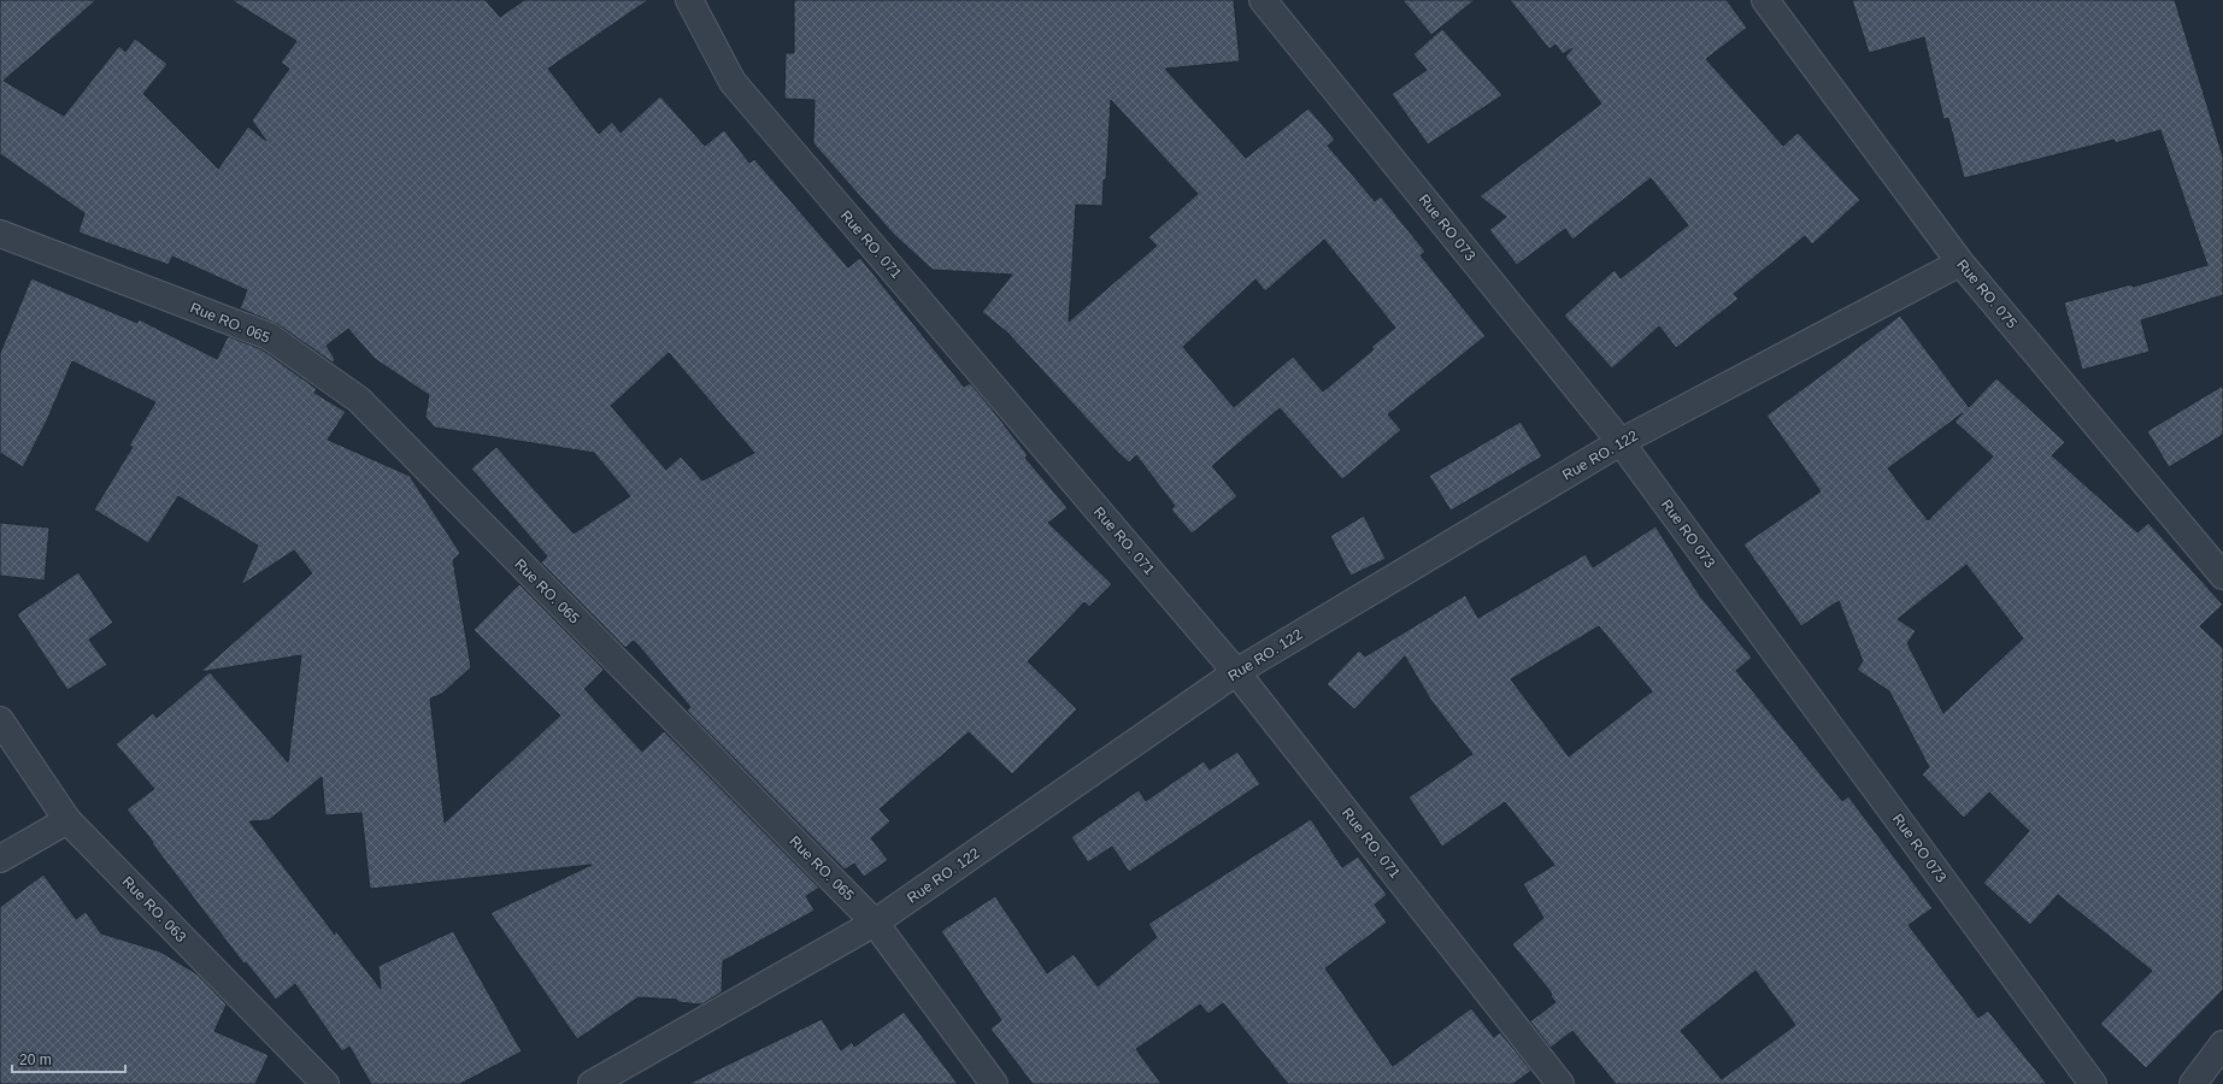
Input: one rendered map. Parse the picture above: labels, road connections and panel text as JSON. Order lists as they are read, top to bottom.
{
  "streets": {
    "street": [
      "Rue RO 073",
      "Rue RO. 071",
      "Rue RO. 075",
      "Rue RO. 065",
      "Rue RO. 122",
      "Rue RO. 063"
    ]
  },
  "crossings": [
    ["Rue RO 073", "Rue RO. 122"],
    ["Rue RO. 071", "Rue RO. 122"],
    ["Rue RO. 075", "Rue RO. 122"],
    ["Rue RO. 065", "Rue RO. 122"]
  ],
  "scale_bar": "20 m"
}
